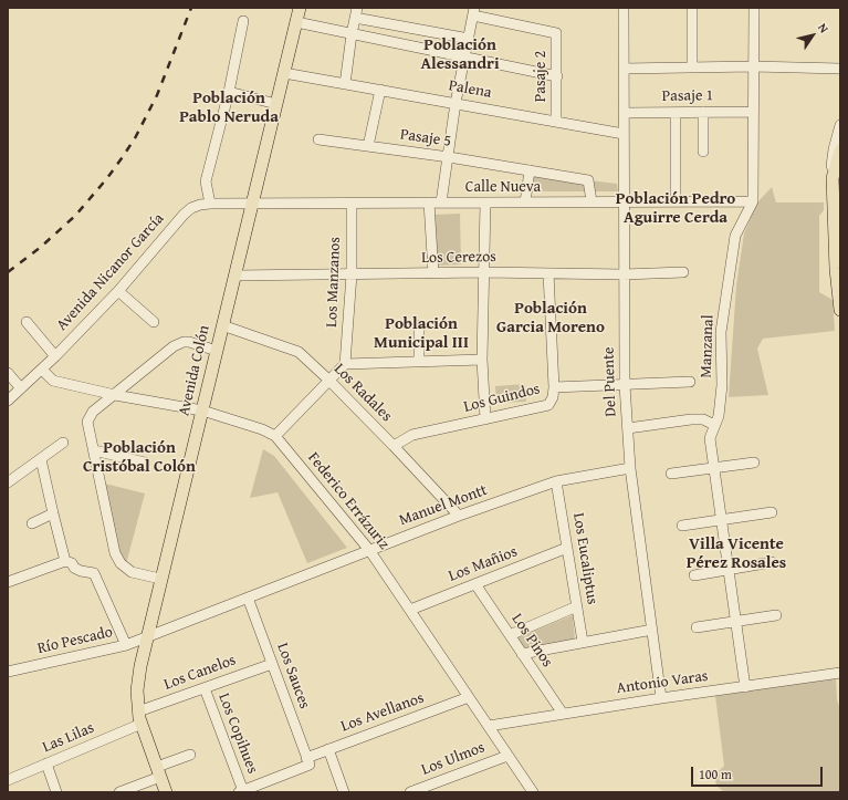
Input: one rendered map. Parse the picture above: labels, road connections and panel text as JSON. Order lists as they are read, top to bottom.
{
  "streets": {
    "main road": ["Avenida Colón"],
    "street": [
      "Pasaje 2",
      "Palena",
      "Pasaje 1",
      "Pasaje 5",
      "Calle Nueva",
      "Los Cerezos",
      "Avenida Nicanor García",
      "Los Manzanos",
      "Manzanal",
      "Del Puente",
      "Los Radales",
      "Los Guindos",
      "Federico Errázuriz",
      "Manuel Montt",
      "Los Eucaliptus",
      "Los Mañios",
      "Río Pescado",
      "Los Pinos",
      "Los Canelos",
      "Los Sauces",
      "Antonio Varas",
      "Los Avellanos",
      "Los Copihues",
      "Las Lilas",
      "Los Ulmos"
    ]
  },
  "crossings": [
    ["Pasaje 2", "Palena"],
    ["Palena", "Avenida Colón"],
    ["Palena", "Del Puente"],
    ["Pasaje 1", "Manzanal"],
    ["Pasaje 1", "Del Puente"],
    ["Pasaje 5", "Calle Nueva"],
    ["Calle Nueva", "Avenida Nicanor García"],
    ["Calle Nueva", "Los Manzanos"],
    ["Calle Nueva", "Manzanal"],
    ["Calle Nueva", "Avenida Colón"],
    ["Calle Nueva", "Del Puente"],
    ["Los Cerezos", "Los Manzanos"],
    ["Los Cerezos", "Avenida Colón"],
    ["Los Cerezos", "Del Puente"],
    ["Avenida Nicanor García", "Avenida Colón"],
    ["Avenida Nicanor García", "Federico Errázuriz"],
    ["Manzanal", "Antonio Varas"],
    ["Avenida Colón", "Los Radales"],
    ["Avenida Colón", "Federico Errázuriz"],
    ["Avenida Colón", "Manuel Montt"],
    ["Avenida Colón", "Río Pescado"],
    ["Avenida Colón", "Los Canelos"],
    ["Avenida Colón", "Las Lilas"],
    ["Del Puente", "Los Guindos"],
    ["Del Puente", "Manuel Montt"],
    ["Del Puente", "Antonio Varas"],
    ["Los Radales", "Los Guindos"],
    ["Los Radales", "Manuel Montt"],
    ["Federico Errázuriz", "Manuel Montt"],
    ["Federico Errázuriz", "Los Mañios"],
    ["Federico Errázuriz", "Antonio Varas"],
    ["Federico Errázuriz", "Los Avellanos"],
    ["Federico Errázuriz", "Los Ulmos"],
    ["Manuel Montt", "Los Eucaliptus"],
    ["Manuel Montt", "Río Pescado"],
    ["Manuel Montt", "Los Sauces"],
    ["Los Eucaliptus", "Los Mañios"],
    ["Los Mañios", "Los Pinos"],
    ["Los Pinos", "Antonio Varas"],
    ["Los Canelos", "Los Sauces"],
    ["Los Canelos", "Los Copihues"],
    ["Los Canelos", "Las Lilas"],
    ["Los Sauces", "Los Avellanos"],
    ["Los Avellanos", "Los Copihues"]
  ],
  "districts": [
    "Población Alessandri",
    "Población Pablo Neruda",
    "Población Pedro Aguirre Cerda",
    "Población Garcia Moreno",
    "Población Municipal III",
    "Población Cristóbal Colón",
    "Villa Vicente Pérez Rosales"
  ],
  "scale_bar": "100 m",
  "north": "top right"
}
